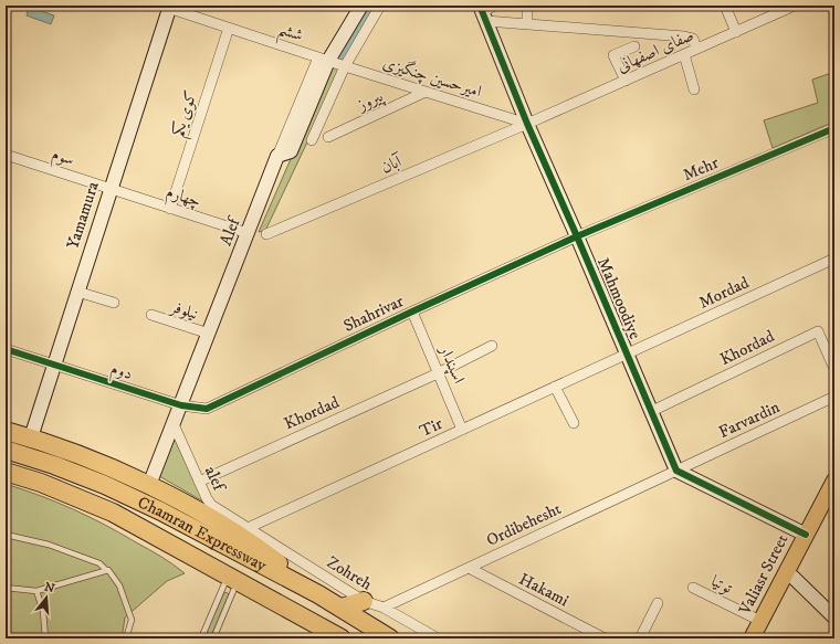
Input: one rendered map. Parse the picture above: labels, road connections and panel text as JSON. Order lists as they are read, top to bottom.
{
  "streets": {
    "highway": ["Chamran Expressway"],
    "main road": ["Valiasr Street"],
    "street": [
      "ششم",
      "صفای اصفهانی",
      "امیرحسین چنگیزی",
      "پیروز",
      "کوی یکم",
      "سوم",
      "آبان",
      "Mehr",
      "چهارم",
      "Yamamura",
      "Alef",
      "Mordad",
      "Mahmoodiye",
      "نیلوفر",
      "Shahrivar",
      "Khordad",
      "اسپندار",
      "دوم",
      "Farvardin",
      "Tir",
      "alef",
      "Ordibehesht",
      "Zohreh",
      "توتیا",
      "Hakami"
    ]
  },
  "crossings": [
    ["ششم", "امیرحسین چنگیزی"],
    ["ششم", "کوی یکم"],
    ["ششم", "Yamamura"],
    ["ششم", "Alef"],
    ["صفای اصفهانی", "امیرحسین چنگیزی"],
    ["صفای اصفهانی", "آبان"],
    ["صفای اصفهانی", "Mahmoodiye"],
    ["امیرحسین چنگیزی", "پیروز"],
    ["امیرحسین چنگیزی", "آبان"],
    ["امیرحسین چنگیزی", "Alef"],
    ["امیرحسین چنگیزی", "Mahmoodiye"],
    ["کوی یکم", "چهارم"],
    ["سوم", "چهارم"],
    ["سوم", "Yamamura"],
    ["آبان", "Mahmoodiye"],
    ["Mehr", "Mahmoodiye"],
    ["Mehr", "Shahrivar"],
    ["چهارم", "Yamamura"],
    ["چهارم", "Alef"],
    ["Yamamura", "دوم"],
    ["Alef", "نیلوفر"],
    ["Alef", "Shahrivar"],
    ["Alef", "دوم"],
    ["Alef", "alef"],
    ["Mordad", "Mahmoodiye"],
    ["Mordad", "Tir"],
    ["Mahmoodiye", "Shahrivar"],
    ["Mahmoodiye", "Khordad"],
    ["Mahmoodiye", "Farvardin"],
    ["Mahmoodiye", "Tir"],
    ["Mahmoodiye", "Ordibehesht"],
    ["Shahrivar", "اسپندار"],
    ["Shahrivar", "دوم"],
    ["Khordad", "اسپندار"],
    ["Khordad", "alef"],
    ["اسپندار", "Tir"],
    ["Farvardin", "Ordibehesht"],
    ["Tir", "alef"],
    ["Tir", "Zohreh"],
    ["alef", "Zohreh"],
    ["Ordibehesht", "Zohreh"],
    ["Ordibehesht", "Hakami"],
    ["Chamran Expressway", "Zohreh"],
    ["Valiasr Street", "توتیا"]
  ],
  "north": "top"
}
